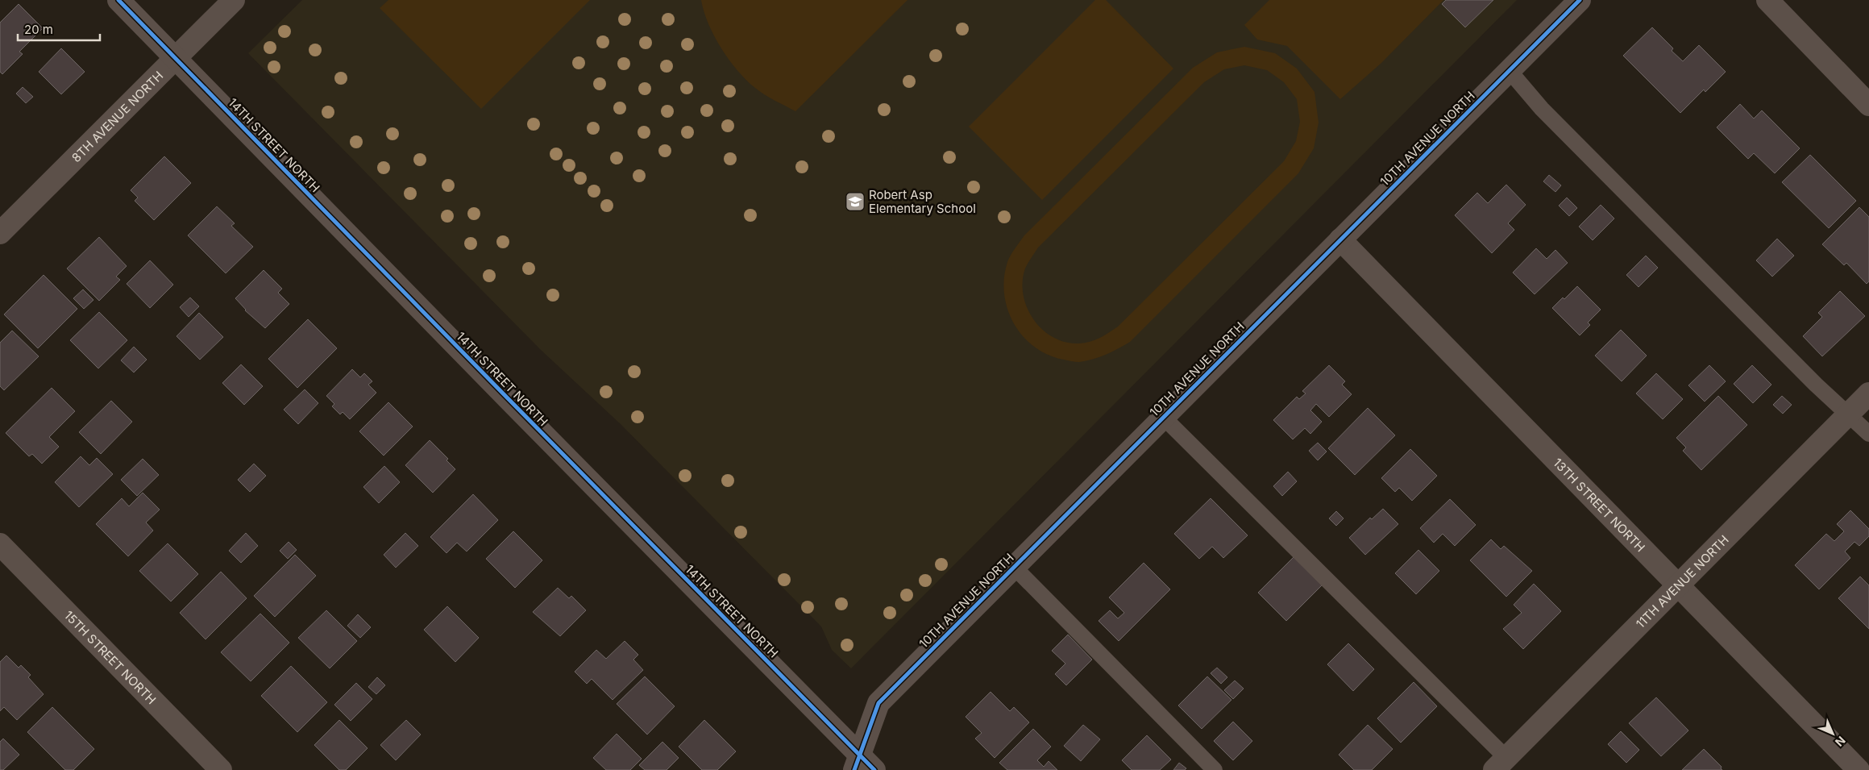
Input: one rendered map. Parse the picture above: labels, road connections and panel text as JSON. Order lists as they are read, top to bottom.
{
  "streets": {
    "street": [
      "8TH AVENUE NORTH",
      "10TH AVENUE NORTH",
      "14TH STREET NORTH",
      "13TH STREET NORTH",
      "11TH AVENUE NORTH",
      "15TH STREET NORTH"
    ]
  },
  "crossings": [
    ["8TH AVENUE NORTH", "14TH STREET NORTH"],
    ["10TH AVENUE NORTH", "14TH STREET NORTH"],
    ["10TH AVENUE NORTH", "13TH STREET NORTH"],
    ["13TH STREET NORTH", "11TH AVENUE NORTH"]
  ],
  "places": {
    "school or university": ["Robert Asp Elementary School"]
  },
  "scale_bar": "20 m",
  "north": "bottom right"
}
